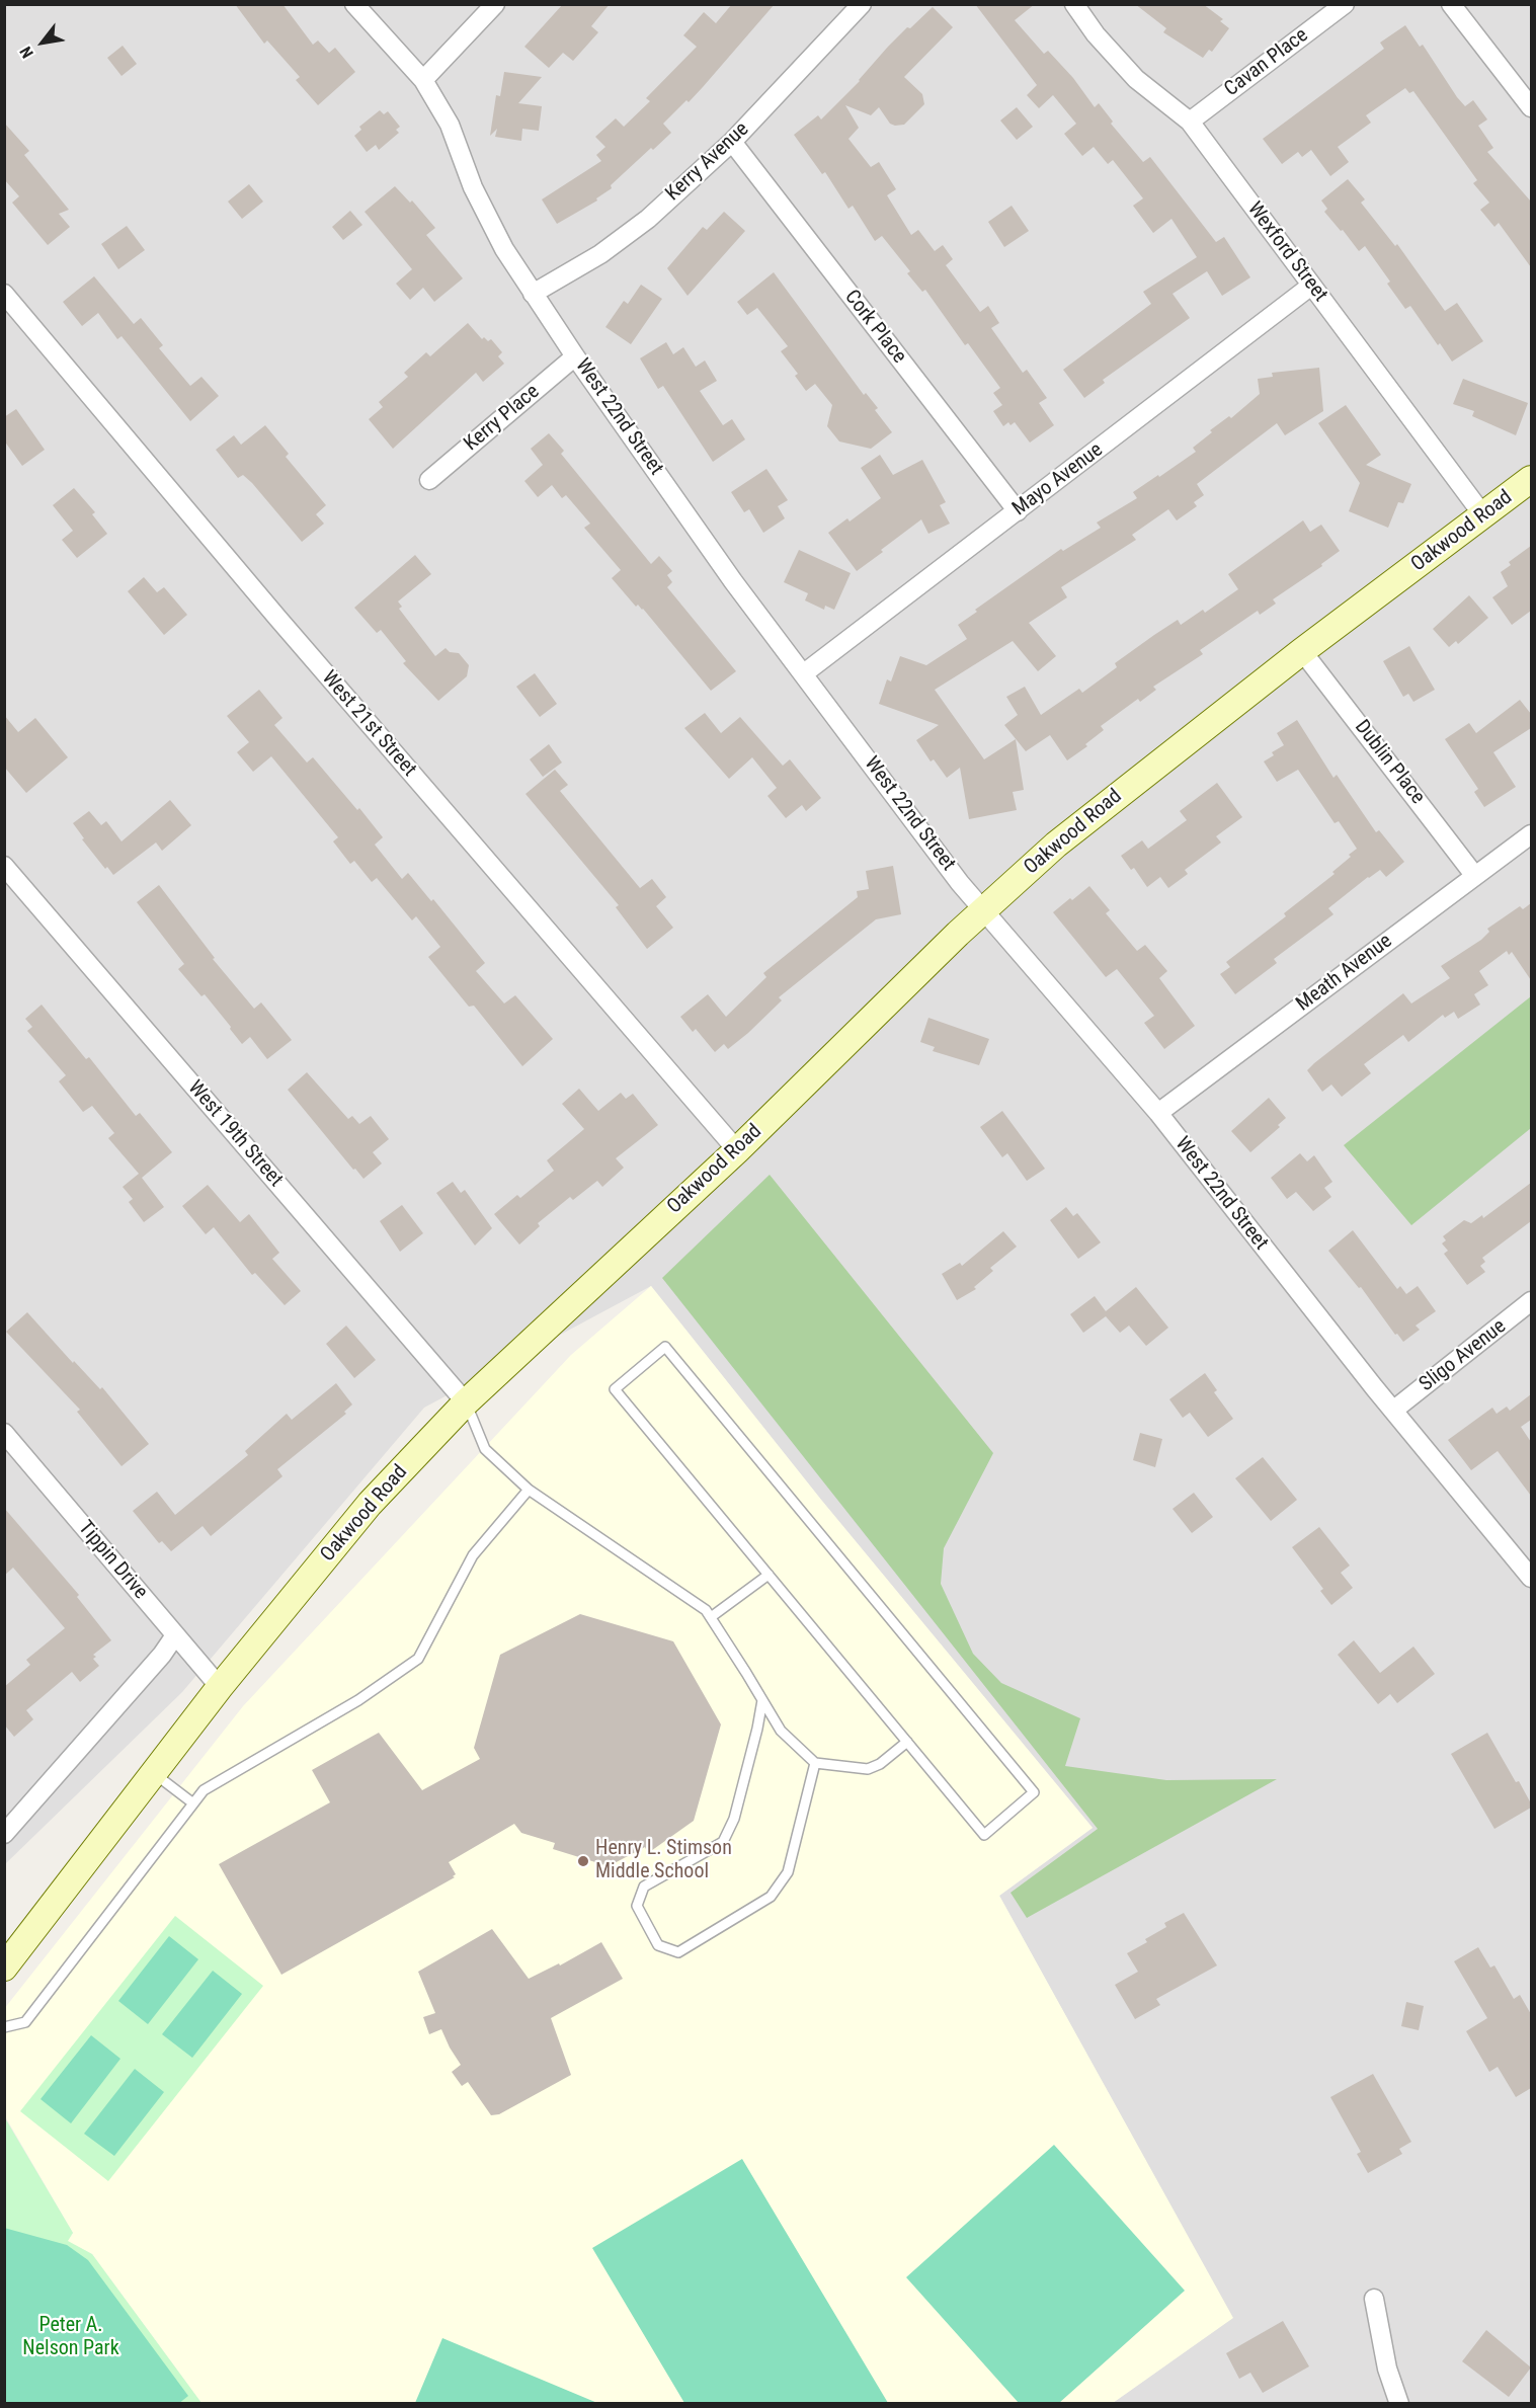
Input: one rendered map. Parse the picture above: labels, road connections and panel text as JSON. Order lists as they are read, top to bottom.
{
  "streets": {
    "main road": ["Oakwood Road"],
    "street": [
      "Cavan Place",
      "Kerry Avenue",
      "Wexford Street",
      "Cork Place",
      "West 22nd Street",
      "Kerry Place",
      "Mayo Avenue",
      "West 21st Street",
      "Dublin Place",
      "Meath Avenue",
      "West 19th Street",
      "Sligo Avenue",
      "Tippin Drive"
    ]
  },
  "crossings": [
    ["Cavan Place", "Wexford Street"],
    ["Kerry Avenue", "Cork Place"],
    ["Kerry Avenue", "West 22nd Street"],
    ["Wexford Street", "Mayo Avenue"],
    ["Wexford Street", "Oakwood Road"],
    ["Cork Place", "Mayo Avenue"],
    ["West 22nd Street", "Kerry Place"],
    ["West 22nd Street", "Mayo Avenue"],
    ["West 22nd Street", "Oakwood Road"],
    ["West 22nd Street", "Meath Avenue"],
    ["West 22nd Street", "Sligo Avenue"],
    ["Oakwood Road", "West 21st Street"],
    ["Oakwood Road", "Dublin Place"],
    ["Oakwood Road", "West 19th Street"],
    ["Oakwood Road", "Tippin Drive"],
    ["Dublin Place", "Meath Avenue"]
  ],
  "parks": ["Peter A. Nelson Park"],
  "places": ["Henry L. Stimson Middle School"],
  "north": "bottom left"
}
